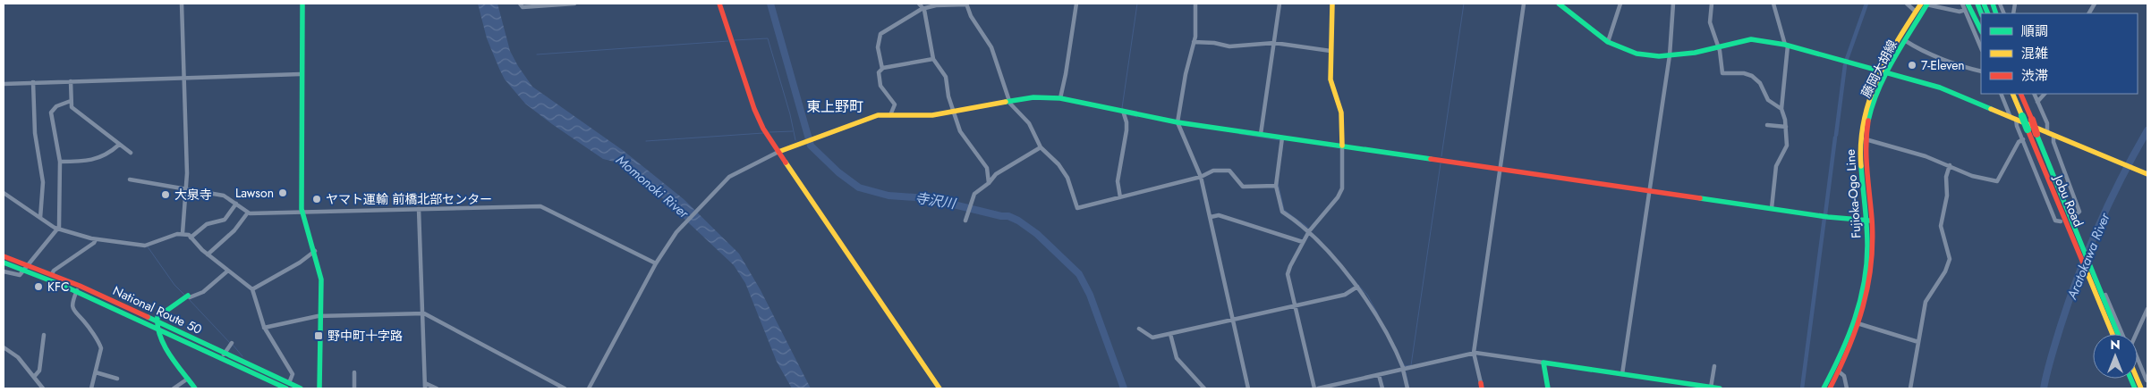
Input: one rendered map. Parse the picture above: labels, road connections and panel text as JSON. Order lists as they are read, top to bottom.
{
  "streets": {
    "main road": [
      "藤岡大胡線",
      "Fujioka-Ogo Line",
      "Jobu Road",
      "National Route 50"
    ]
  },
  "crossings": [
    ["藤岡大胡線", "Fujioka-Ogo Line"]
  ],
  "districts": ["東上野町"],
  "water": ["Momonoki River", "寺沢川", "Aratokawa River"],
  "places": {
    "other": [
      "7-Eleven",
      "Lawson",
      "大泉寺",
      "ヤマト運輸 前橋北部センター",
      "KFC"
    ],
    "transit": ["野中町十字路"]
  },
  "legend": ["順調", "混雑", "渋滞"],
  "north": "top"
}
